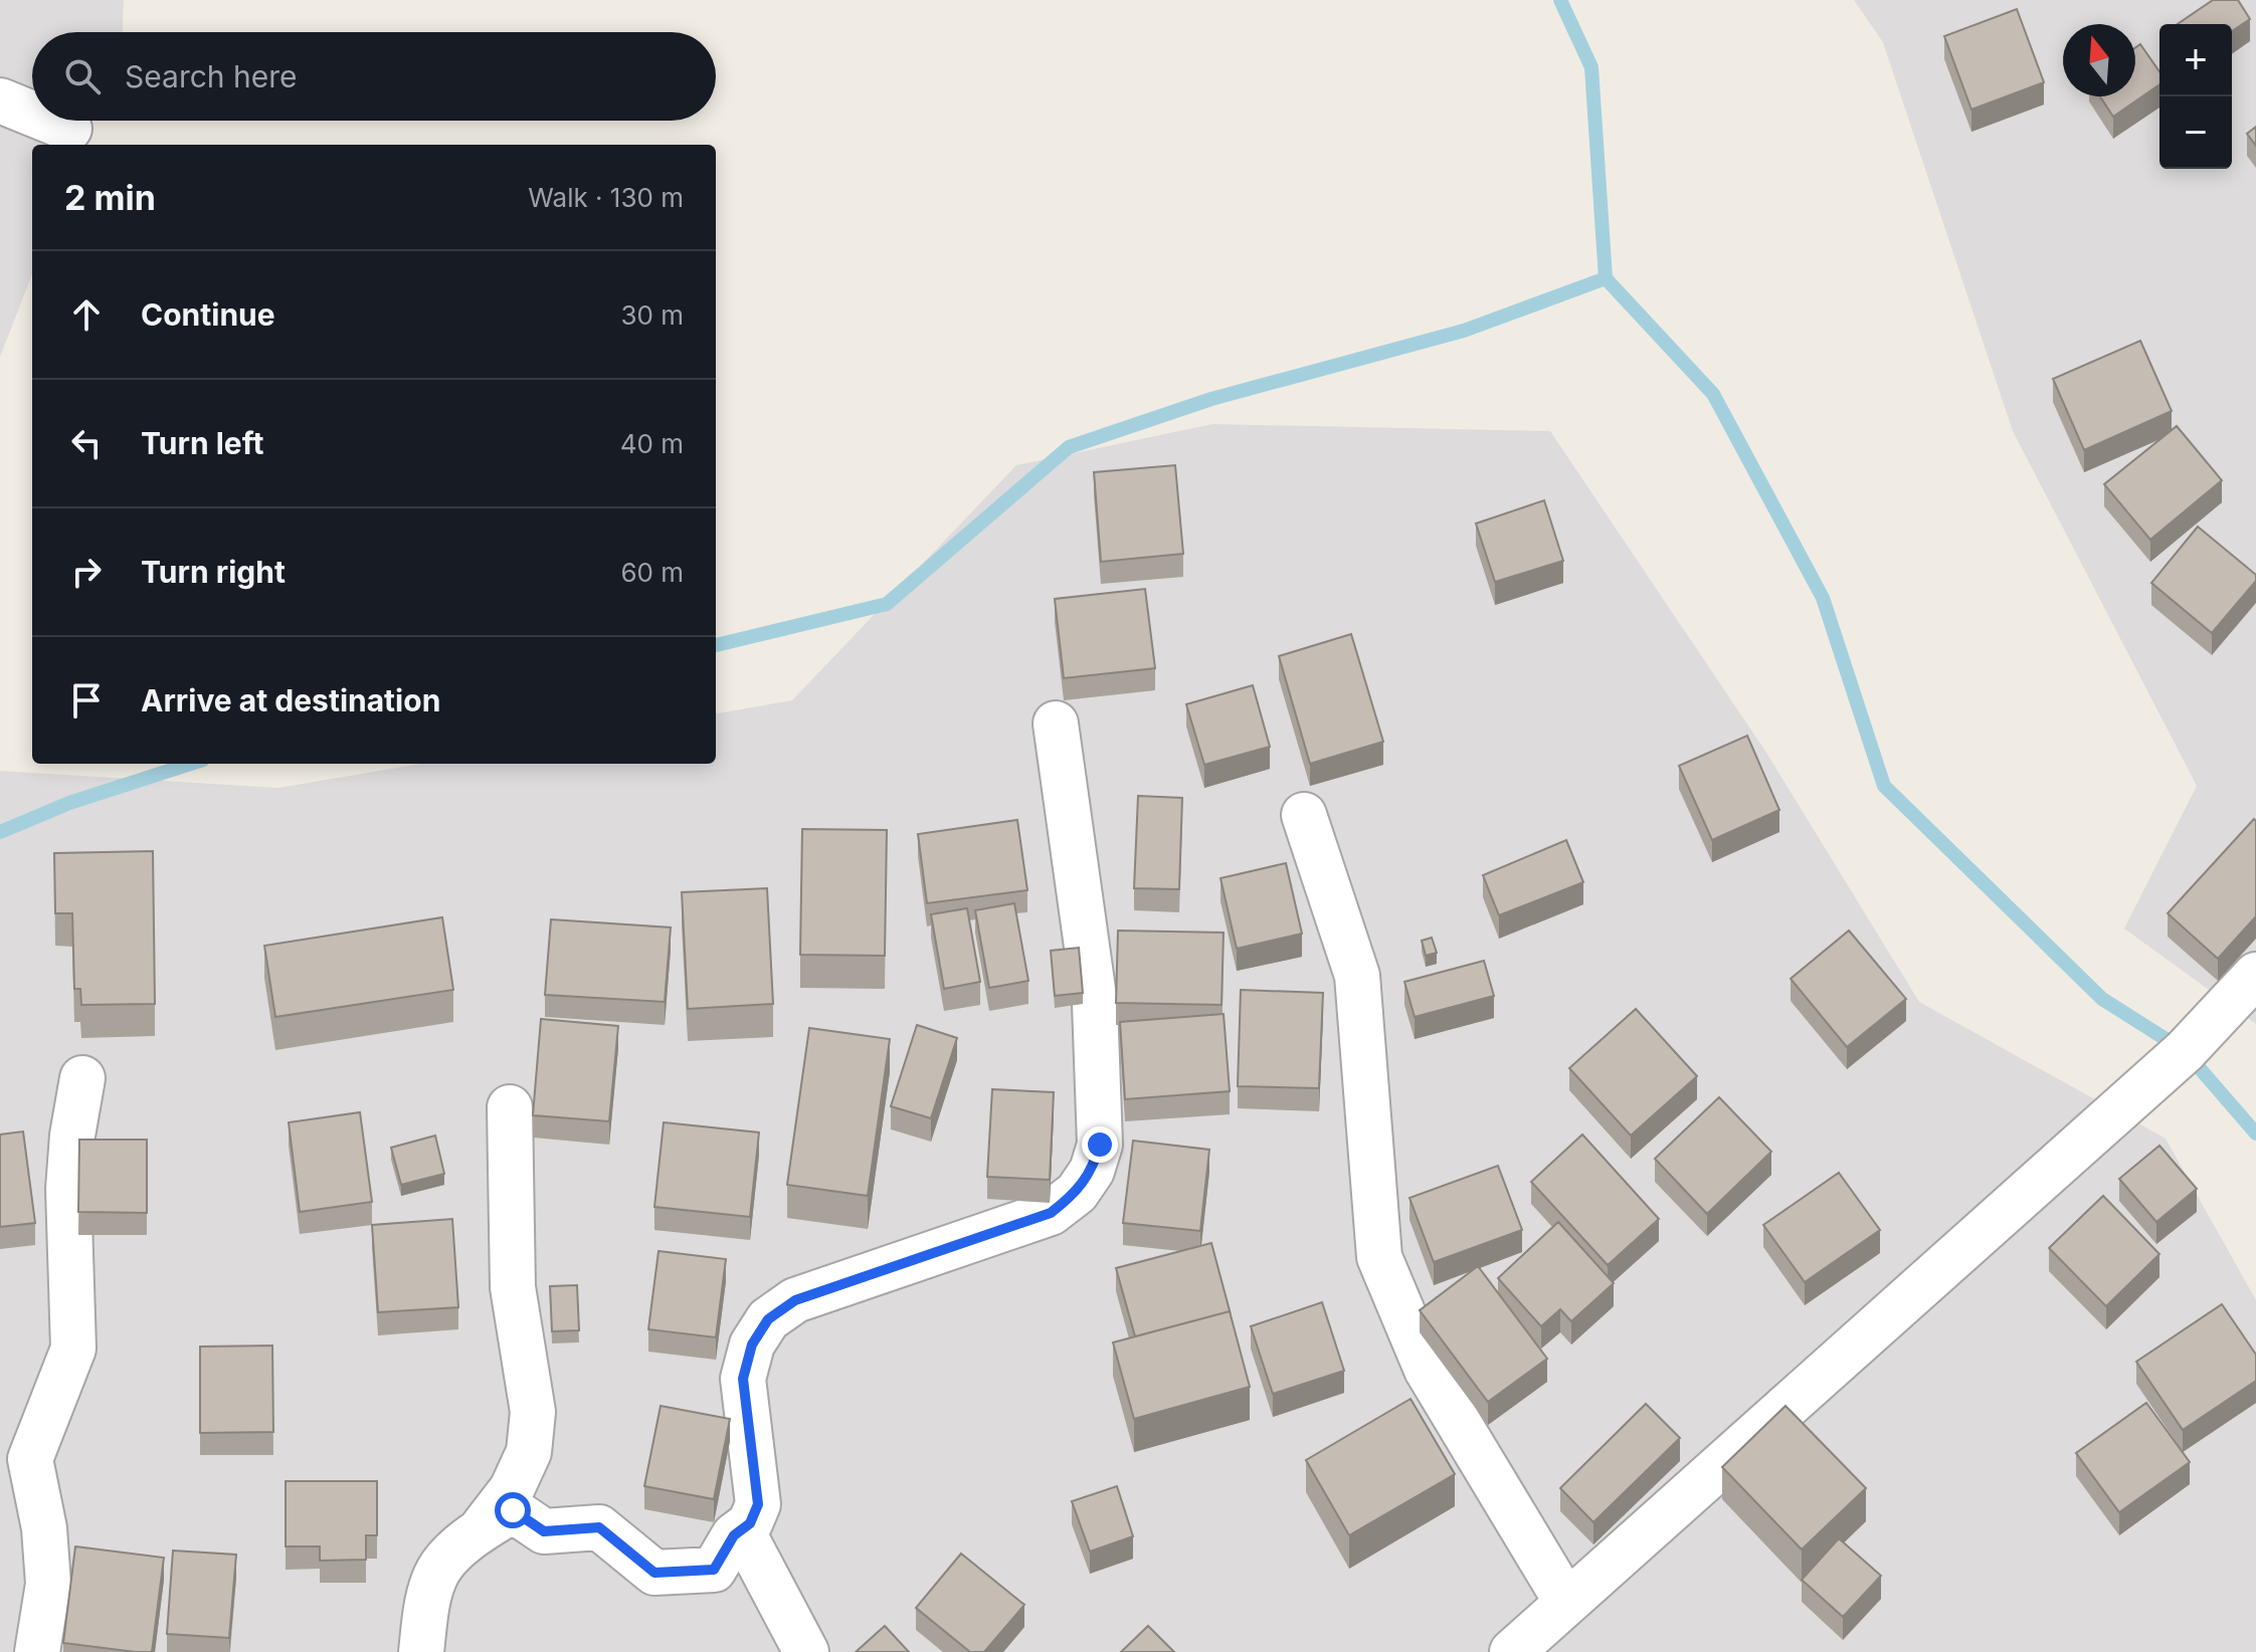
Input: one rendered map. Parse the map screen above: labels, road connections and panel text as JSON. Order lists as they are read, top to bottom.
{
  "north": "top",
  "page": {
    "map_buttons": ["+", "−"],
    "search": "Search here",
    "heading": ["2 min", "Walk · 130 m"],
    "list": [
      ["Continue", "30 m"],
      ["Turn left", "40 m"],
      ["Turn right", "60 m"],
      "Arrive at destination"
    ]
  }
}
